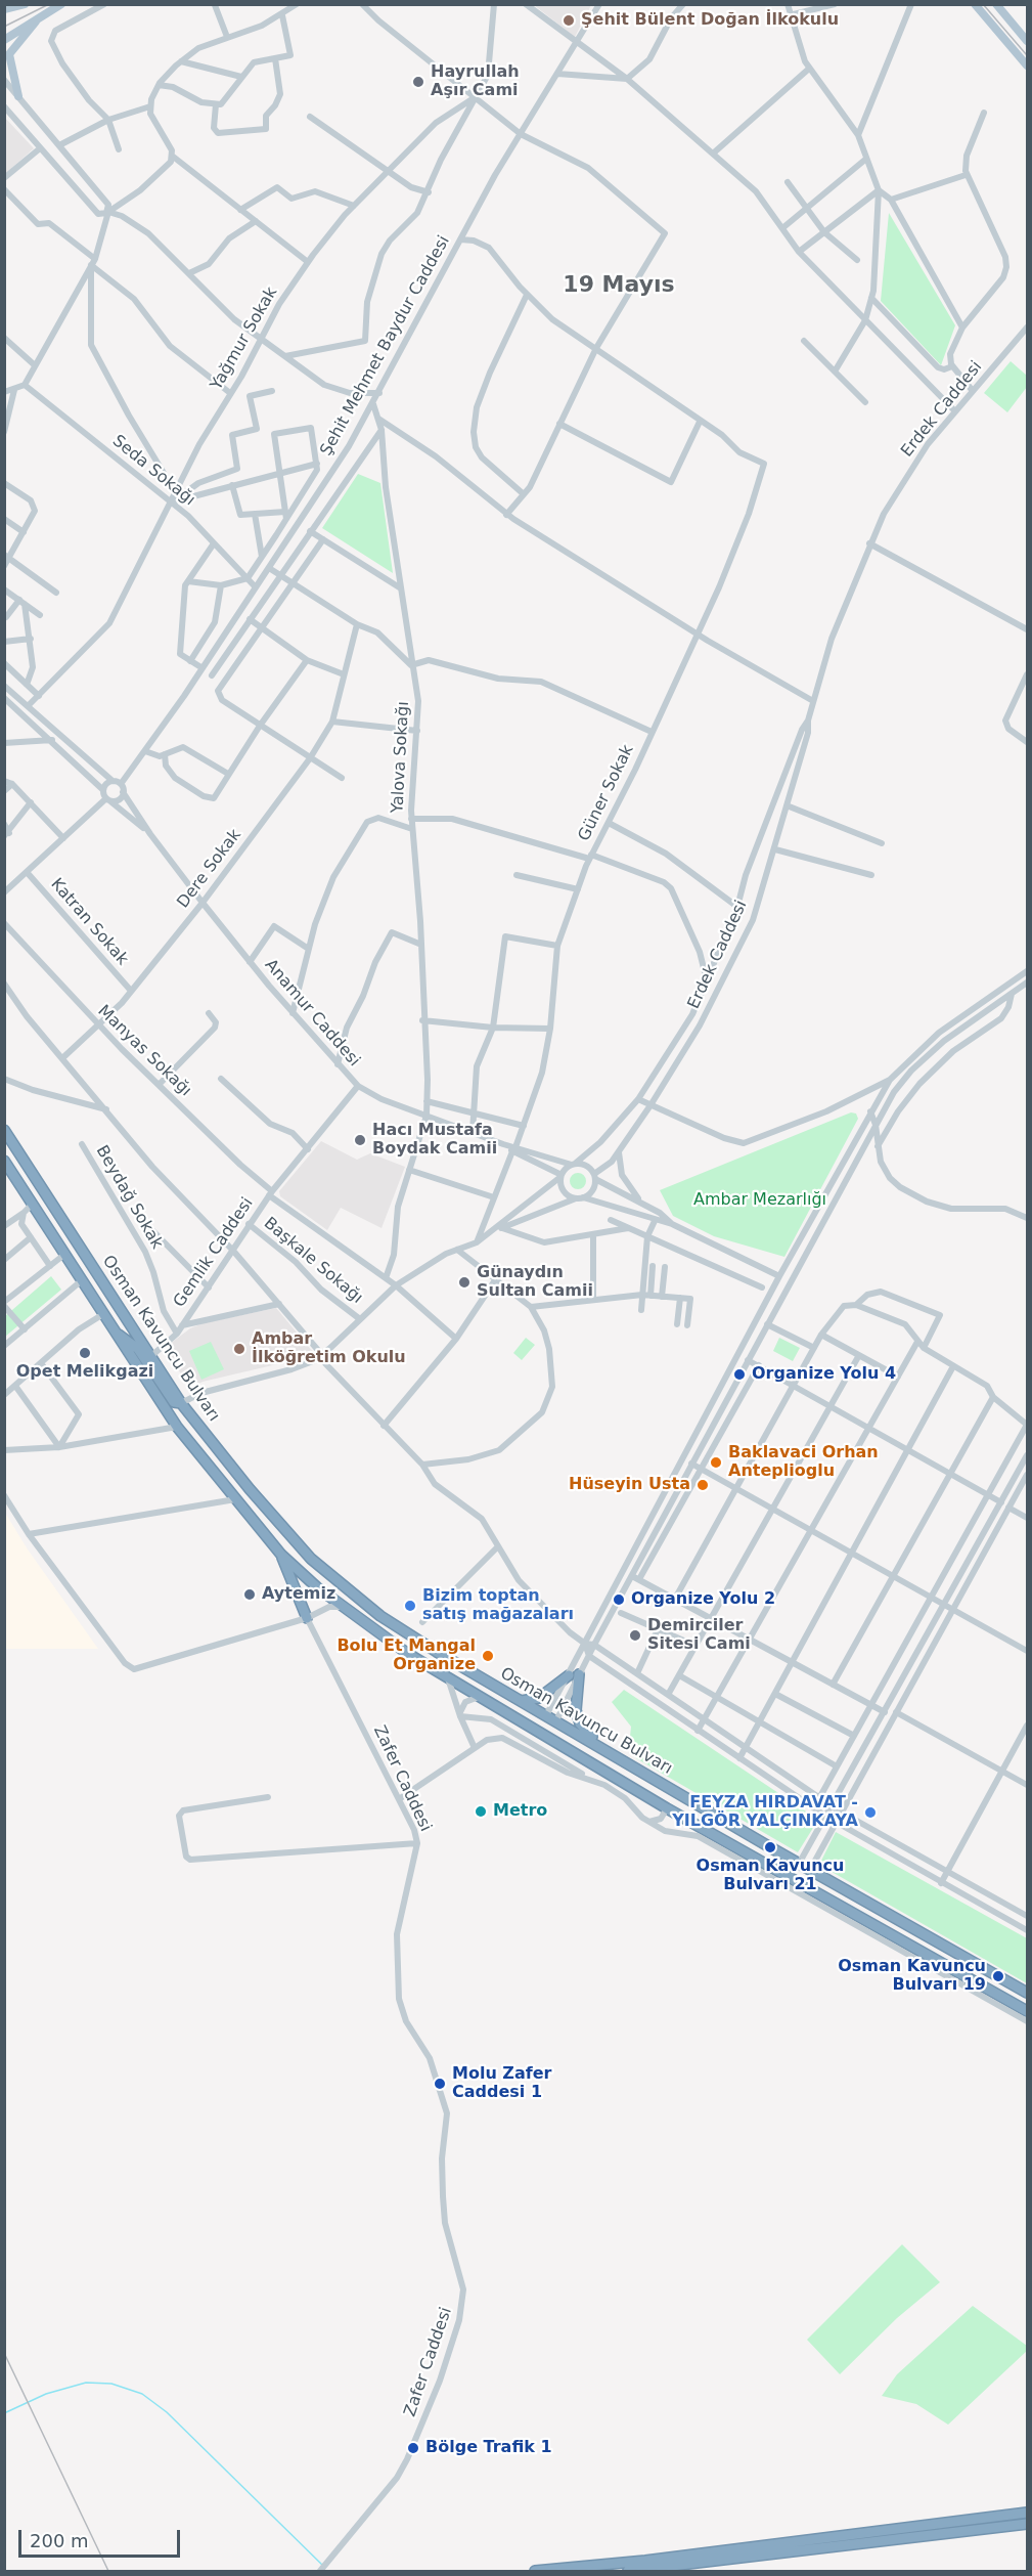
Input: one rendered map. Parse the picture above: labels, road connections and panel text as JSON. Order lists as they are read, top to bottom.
{
  "streets": {
    "highway": ["Osman Kavuncu Bulvarı"],
    "street": [
      "Yağmur Sokak",
      "Şehit Mehmet Baydur Caddesi",
      "Erdek Caddesi",
      "Seda Sokağı",
      "Yalova Sokağı",
      "Güner Sokak",
      "Dere Sokak",
      "Katran Sokak",
      "Anamur Caddesi",
      "Manyas Sokağı",
      "Beydağ Sokak",
      "Gemlik Caddesi",
      "Başkale Sokağı",
      "Zafer Caddesi"
    ]
  },
  "crossings": [
    ["Yağmur Sokak", "Seda Sokağı"],
    ["Şehit Mehmet Baydur Caddesi", "Seda Sokağı"],
    ["Şehit Mehmet Baydur Caddesi", "Yalova Sokağı"],
    ["Yalova Sokağı", "Anamur Caddesi"],
    ["Yalova Sokağı", "Manyas Sokağı"],
    ["Güner Sokak", "Anamur Caddesi"],
    ["Dere Sokak", "Katran Sokak"],
    ["Dere Sokak", "Anamur Caddesi"],
    ["Dere Sokak", "Manyas Sokağı"],
    ["Anamur Caddesi", "Gemlik Caddesi"],
    ["Manyas Sokağı", "Gemlik Caddesi"],
    ["Beydağ Sokak", "Gemlik Caddesi"],
    ["Gemlik Caddesi", "Başkale Sokağı"],
    ["Gemlik Caddesi", "Osman Kavuncu Bulvarı"]
  ],
  "districts": ["19 Mayıs"],
  "parks": ["Ambar Mezarlığı"],
  "places": [
    "Şehit Bülent Doğan İlkokulu",
    "Hayrullah Aşır Cami",
    "Hacı Mustafa Boydak Camii",
    "Günaydın Sultan Camii",
    "Ambar İlköğretim Okulu",
    "Opet Melikgazi",
    "Organize Yolu 4",
    "Baklavaci Orhan Anteplioglu",
    "Hüseyin Usta",
    "Aytemiz",
    "Organize Yolu 2",
    "Bizim toptan satış mağazaları",
    "Demirciler Sitesi Cami",
    "Bolu Et Mangal Organize",
    "Metro",
    "FEYZA HIRDAVAT - YILGÖR YALÇINKAYA",
    "Osman Kavuncu Bulvarı 21",
    "Osman Kavuncu Bulvarı 19",
    "Molu Zafer Caddesi 1",
    "Bölge Trafik 1"
  ],
  "scale_bar": "200 m"
}
